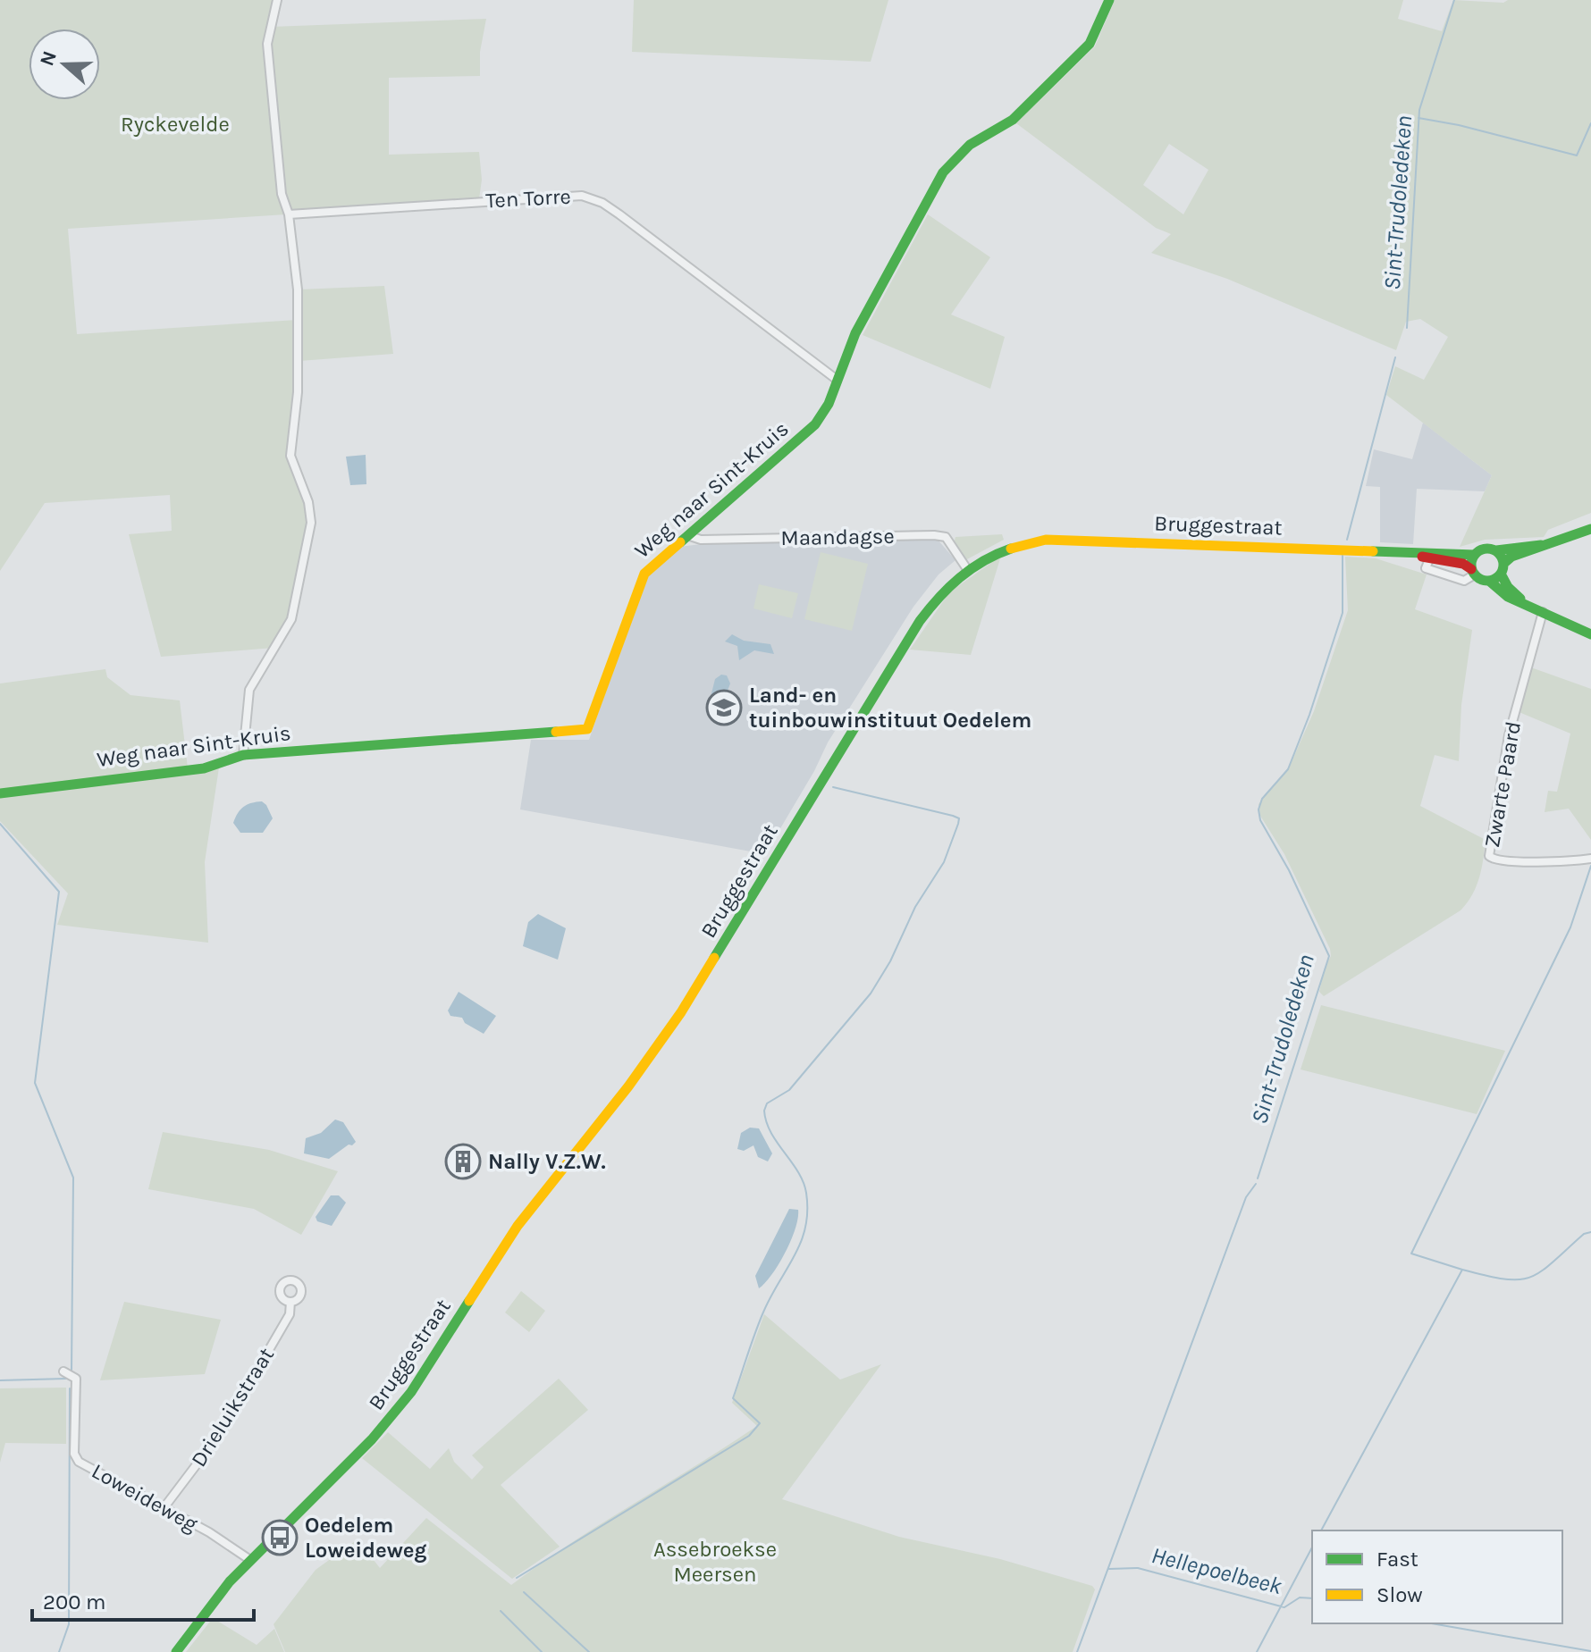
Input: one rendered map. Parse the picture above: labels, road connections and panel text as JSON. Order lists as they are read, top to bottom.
{
  "streets": {
    "main road": ["Weg naar Sint-Kruis", "Bruggestraat"],
    "street": [
      "Ten Torre",
      "Maandagse",
      "Zwarte Paard",
      "Drieluikstraat",
      "Loweideweg"
    ]
  },
  "crossings": [
    ["Ten Torre", "Weg naar Sint-Kruis"],
    ["Weg naar Sint-Kruis", "Maandagse"],
    ["Bruggestraat", "Maandagse"],
    ["Bruggestraat", "Loweideweg"],
    ["Drieluikstraat", "Loweideweg"]
  ],
  "water": ["Sint-Trudoledeken", "Hellepoelbeek"],
  "parks": ["Ryckevelde", "Assebroekse Meersen"],
  "places": {
    "school or university": ["Land- en tuinbouwinstituut Oedelem"],
    "building": ["Nally V.Z.W."],
    "bus stop": ["Oedelem Loweideweg"]
  },
  "legend": ["Fast", "Slow"],
  "scale_bar": "200 m",
  "north": "left"
}
